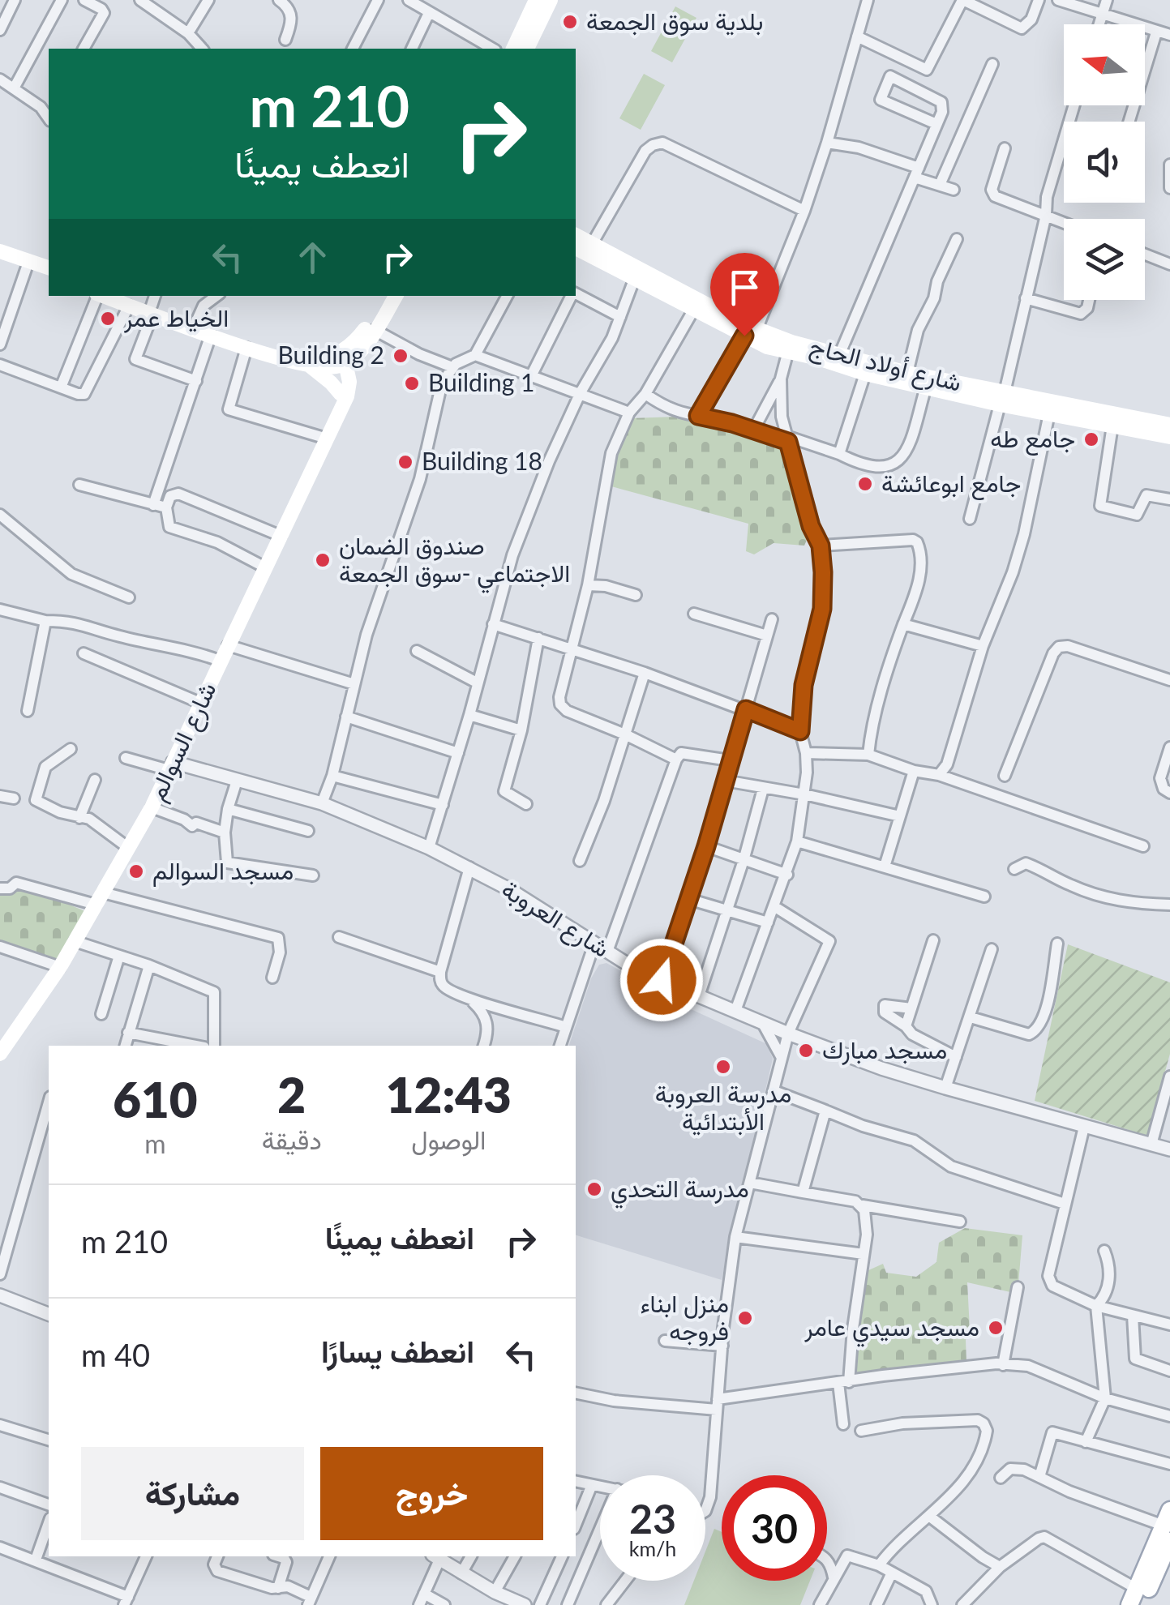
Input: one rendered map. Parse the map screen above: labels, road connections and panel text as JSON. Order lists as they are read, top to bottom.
{
  "streets": {
    "main road": ["شارع أولاد الحاج", "شارع السوالم"],
    "street": ["شارع العروبة"]
  },
  "crossings": [
    ["شارع السوالم", "شارع العروبة"]
  ],
  "places": [
    "بلدية سوق الجمعة",
    "الخياط عمر",
    "Building 2",
    "Building 1",
    "جامع طه",
    "Building 18",
    "جامع ابوعائشة",
    "صندوق الضمان الاجتماعي -سوق الجمعة",
    "مسجد السوالم",
    "مسجد مبارك",
    "مدرسة العروبة الأبتدائية",
    "مدرسة التحدي",
    "منزل ابناء فروجه",
    "مسجد سيدي عامر"
  ],
  "north": "left",
  "page": {
    "turn": ["210 m", "انعطف يمينًا"],
    "eta": [
      "12:43",
      "الوصول",
      "2",
      "دقيقة",
      "610",
      "m"
    ],
    "list": [
      {
        "name": "انعطف يمينًا",
        "value": "210 m"
      },
      {
        "name": "انعطف يسارًا",
        "value": "40 m"
      }
    ],
    "buttons": ["خروج", "مشاركة"],
    "speed": "23 km/h",
    "limit": "30"
  }
}
